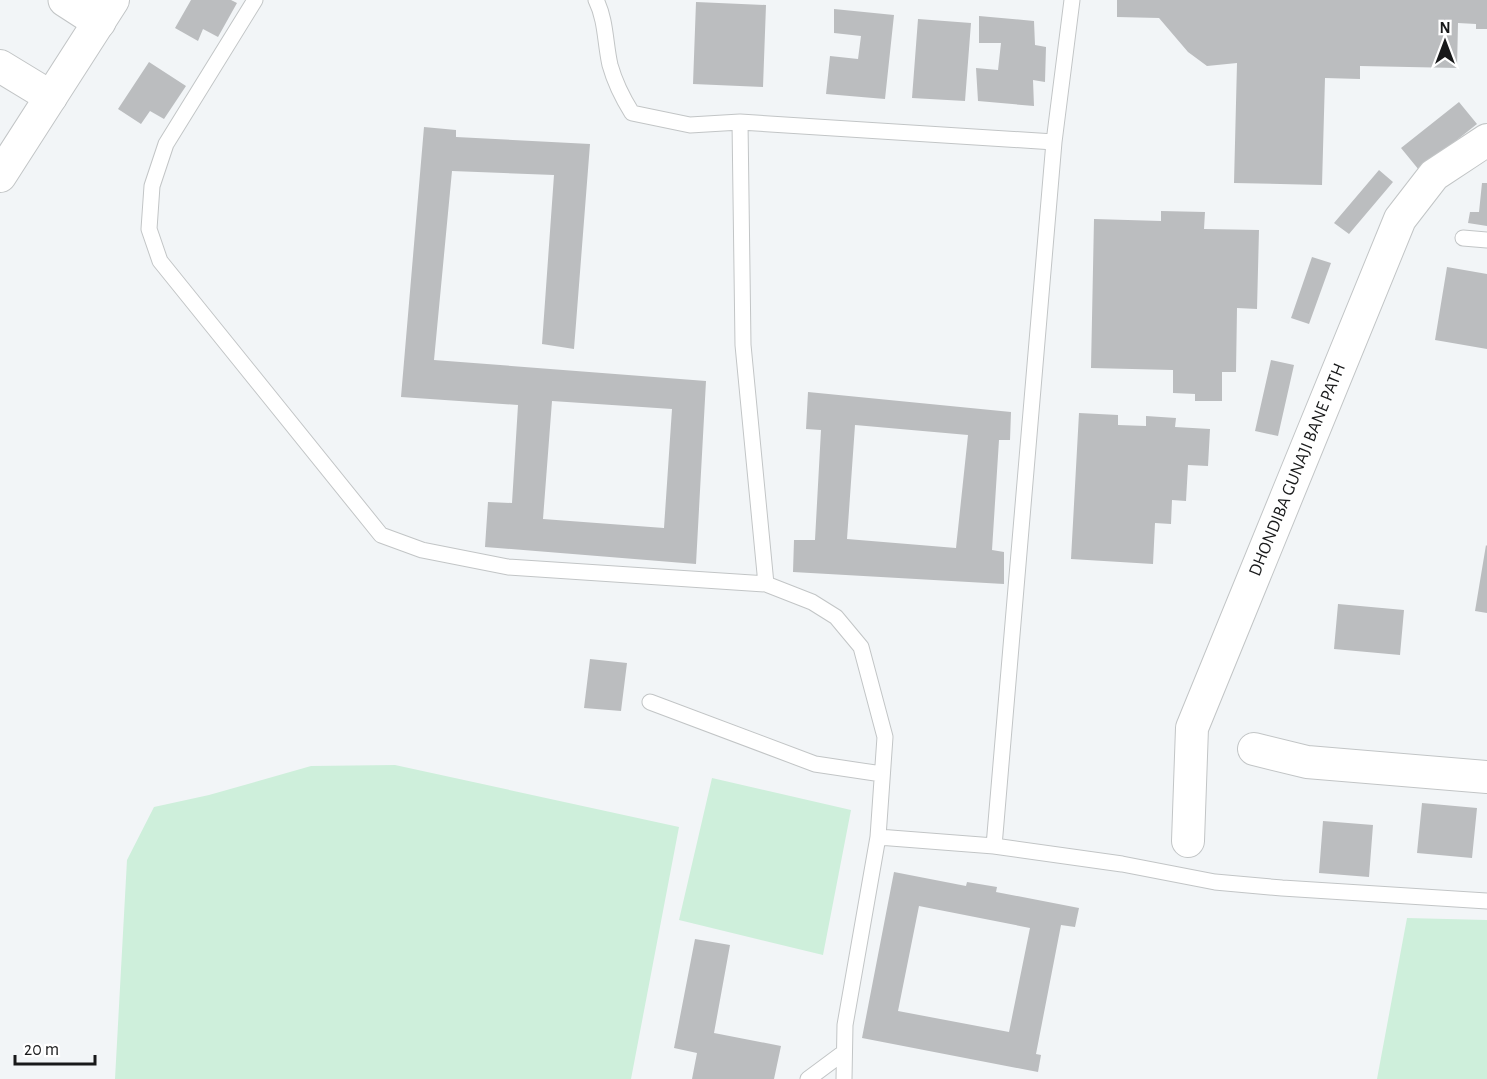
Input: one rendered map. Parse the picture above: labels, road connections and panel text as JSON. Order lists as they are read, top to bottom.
{
  "streets": {
    "street": ["DHONDIBA GUNAJI BANE PATH"]
  },
  "scale_bar": "20 m",
  "north": "top"
}
